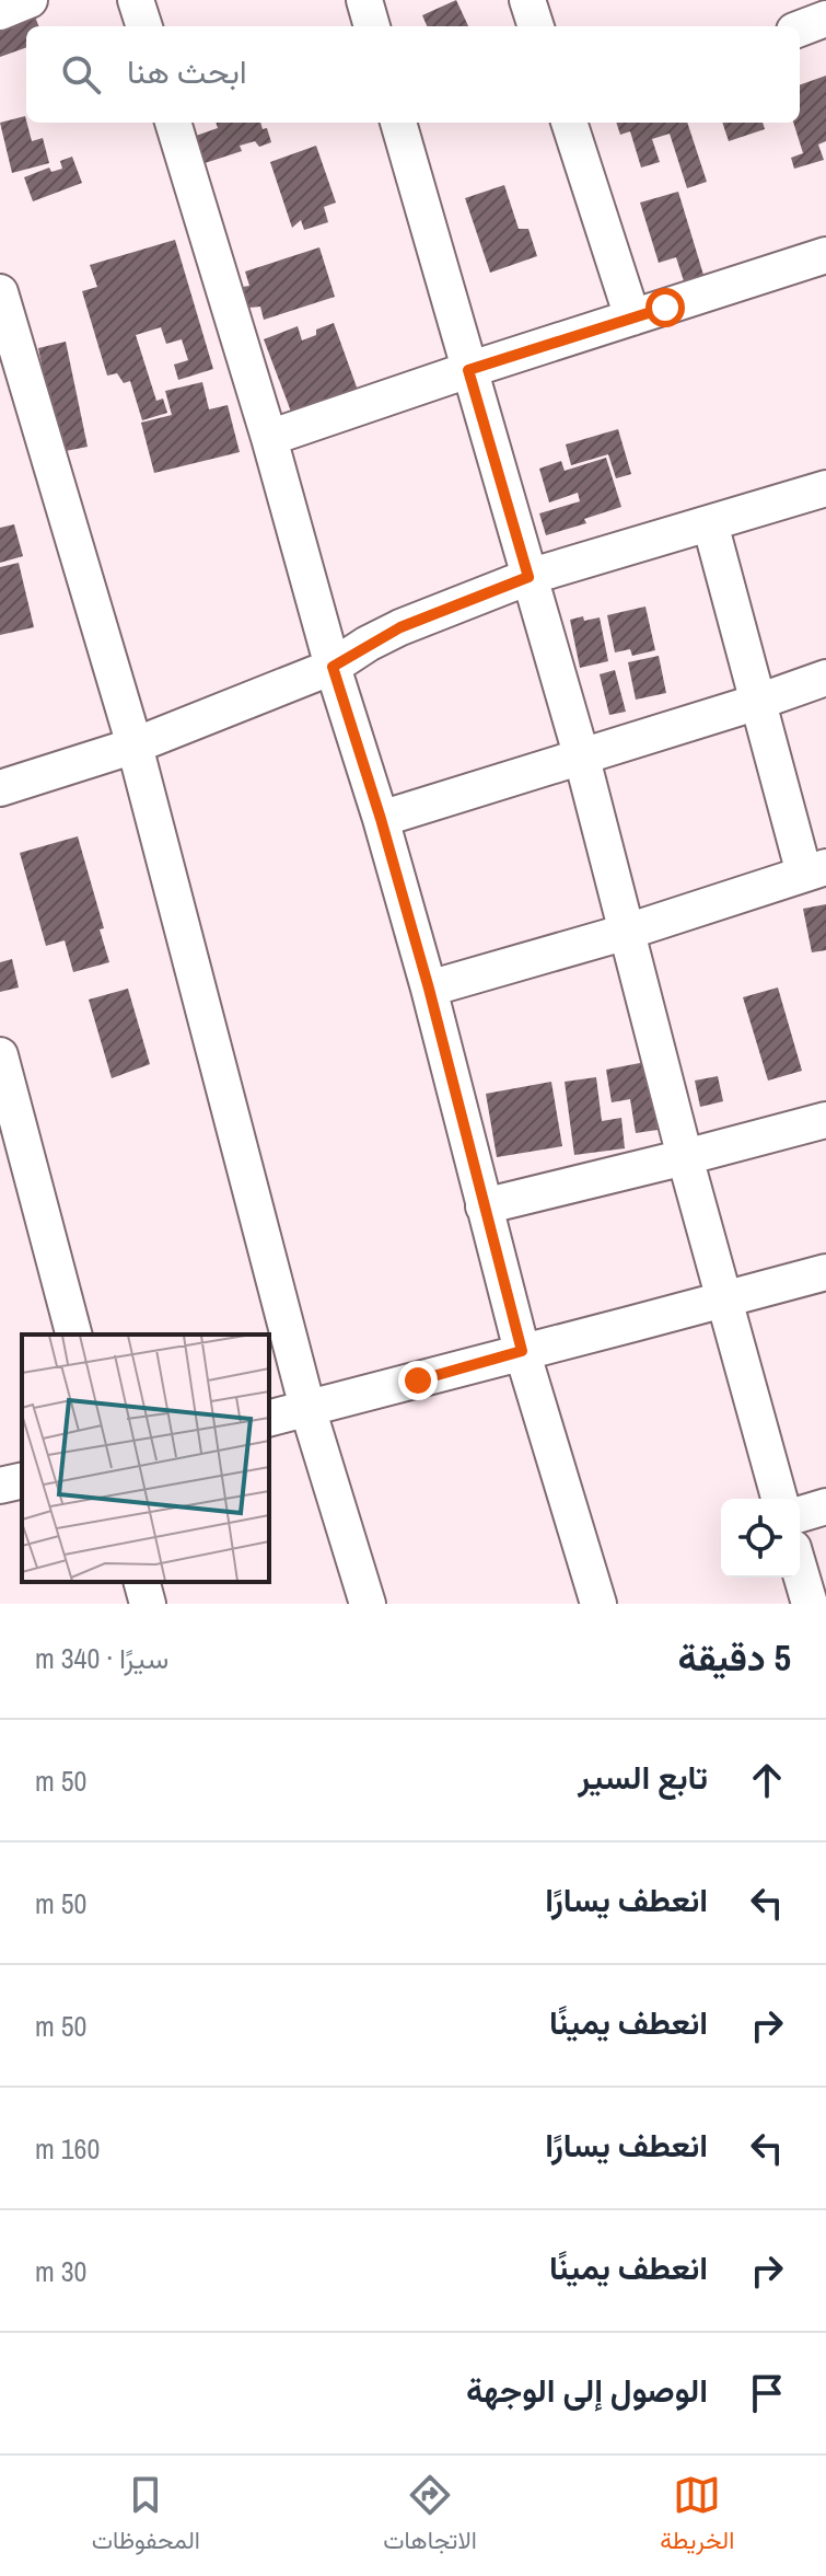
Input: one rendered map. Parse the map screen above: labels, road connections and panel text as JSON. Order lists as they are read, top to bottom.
{
  "page": {
    "search": "ابحث هنا",
    "heading": ["5 دقيقة", "سيرًا · 340 m"],
    "list": [
      ["تابع السير", "50 m"],
      ["انعطف يسارًا", "50 m"],
      ["انعطف يمينًا", "50 m"],
      ["انعطف يسارًا", "160 m"],
      ["انعطف يمينًا", "30 m"],
      "الوصول إلى الوجهة"
    ],
    "nav": ["الخريطة", "الاتجاهات", "المحفوظات"]
  }
}
